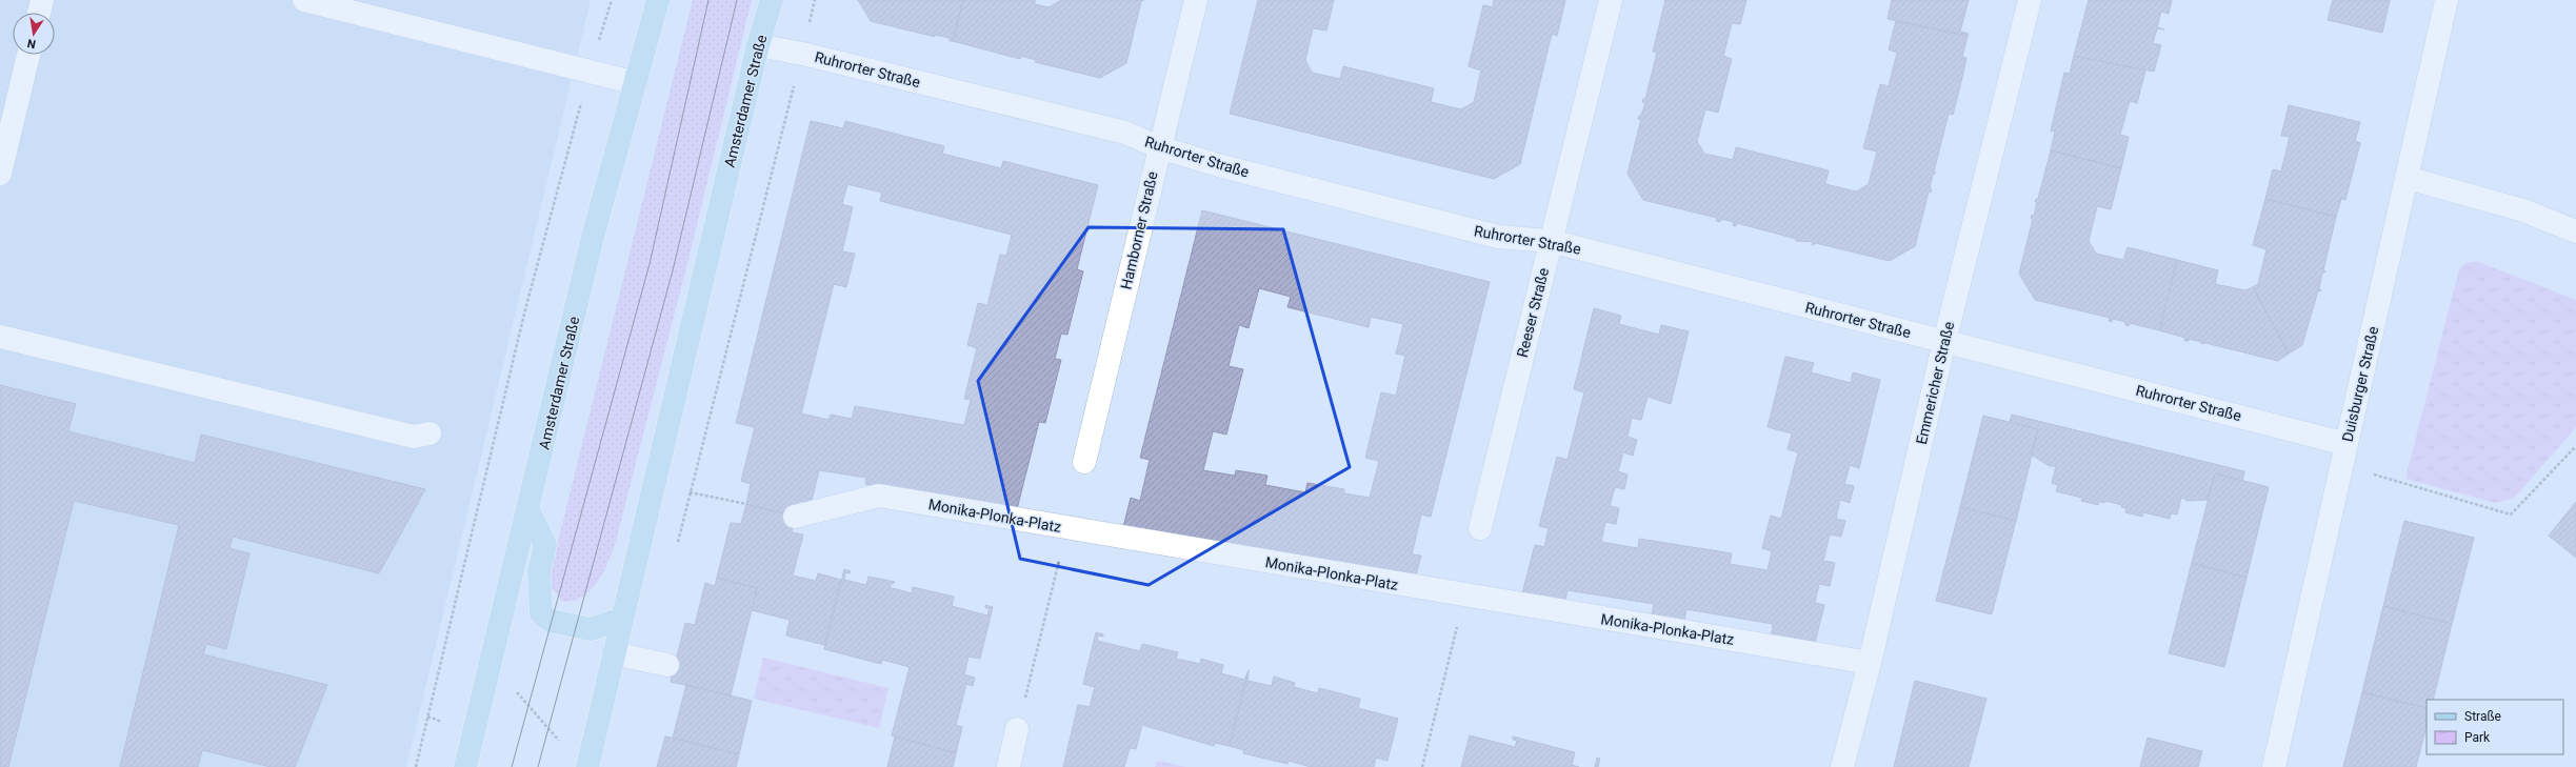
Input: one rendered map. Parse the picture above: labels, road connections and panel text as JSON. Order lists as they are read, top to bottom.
{
  "streets": {
    "main road": ["Amsterdamer Straße"],
    "street": [
      "Ruhrorter Straße",
      "Hamborner Straße",
      "Reeser Straße",
      "Emmericher Straße",
      "Duisburger Straße",
      "Monika-Plonka-Platz"
    ]
  },
  "crossings": [
    ["Ruhrorter Straße", "Amsterdamer Straße"],
    ["Ruhrorter Straße", "Hamborner Straße"],
    ["Ruhrorter Straße", "Reeser Straße"],
    ["Ruhrorter Straße", "Emmericher Straße"],
    ["Ruhrorter Straße", "Duisburger Straße"],
    ["Emmericher Straße", "Monika-Plonka-Platz"]
  ],
  "legend": ["Straße", "Park"],
  "north": "bottom"
}
